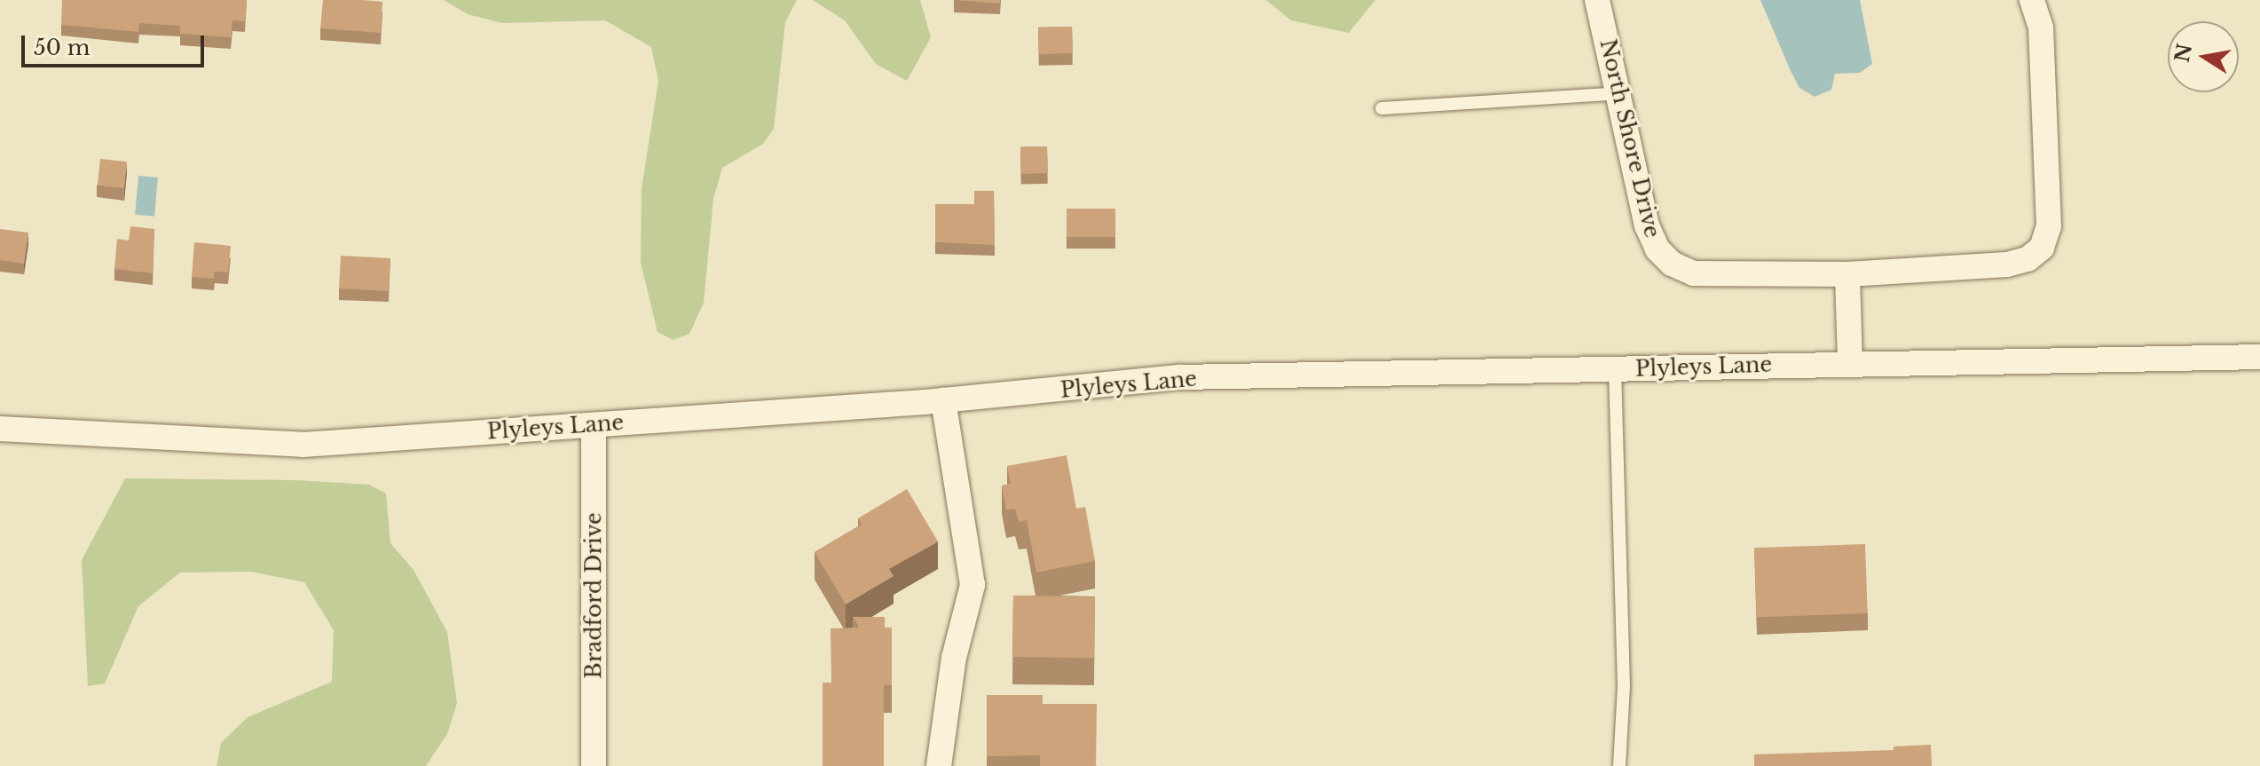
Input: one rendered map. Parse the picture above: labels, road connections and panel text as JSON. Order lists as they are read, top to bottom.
{
  "streets": {
    "street": ["North Shore Drive", "Plyleys Lane", "Bradford Drive"]
  },
  "crossings": [
    ["Plyleys Lane", "Bradford Drive"]
  ],
  "scale_bar": "50 m",
  "north": "left"
}
